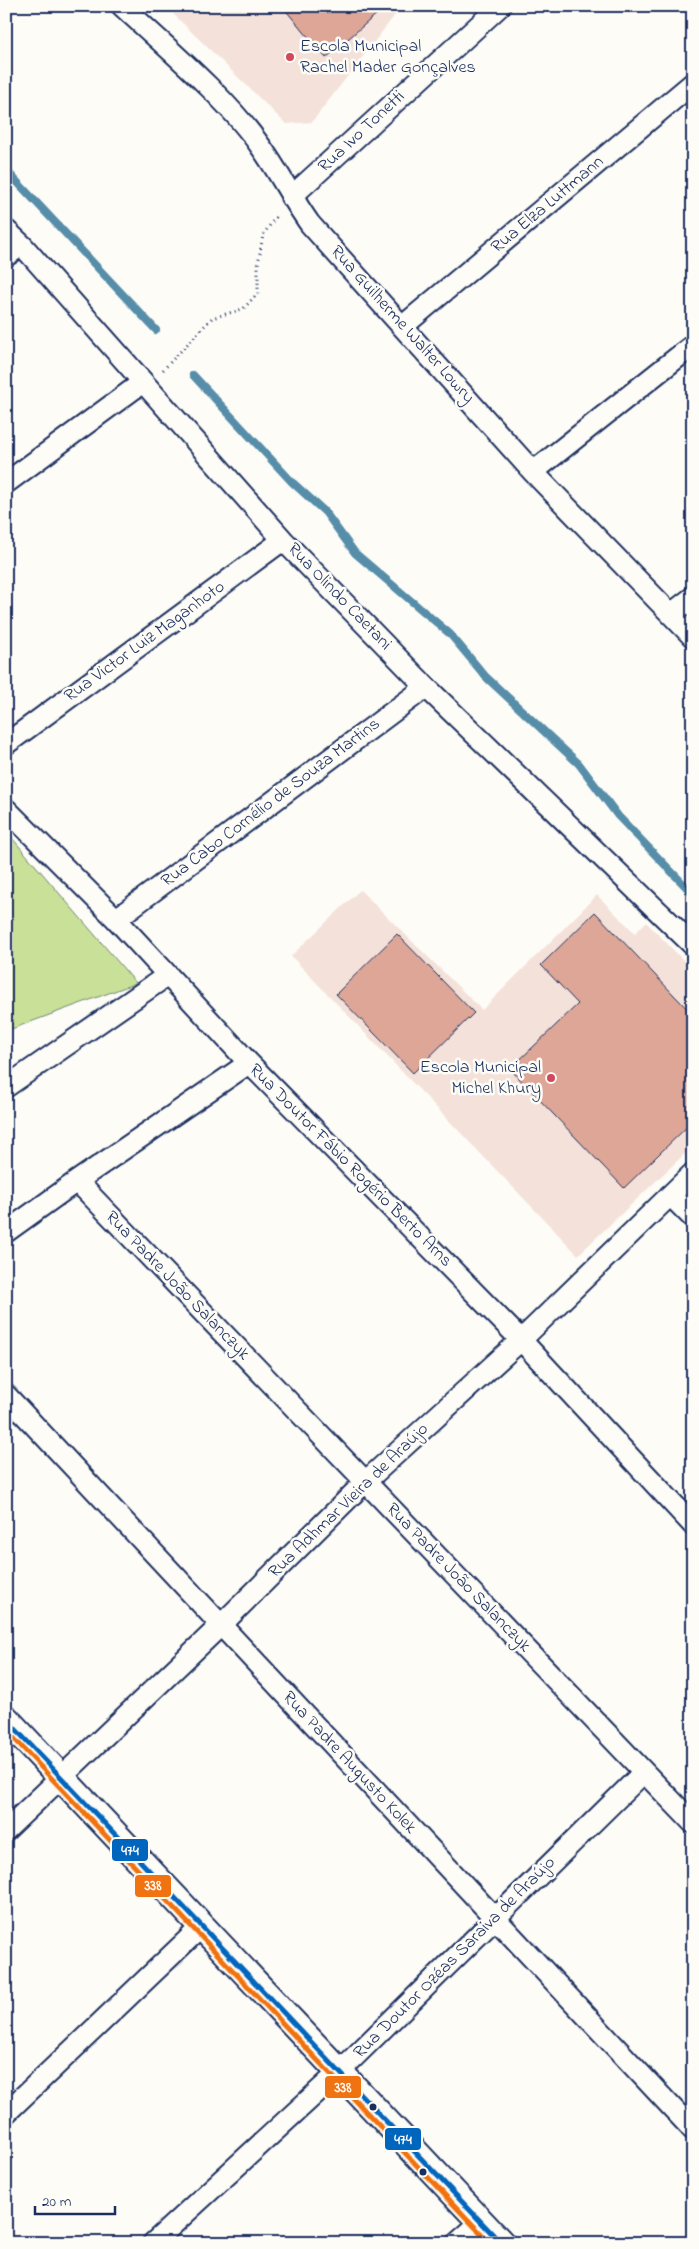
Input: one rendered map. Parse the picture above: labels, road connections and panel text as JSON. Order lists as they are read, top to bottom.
{
  "streets": {
    "street": [
      "Rua Ivo Tonetti",
      "Rua Elza Luttmann",
      "Rua Guilherme Walter Lowry",
      "Rua Olindo Caetani",
      "Rua Victor Luiz Maganhoto",
      "Rua Cabo Cornélio de Souza Martins",
      "Rua Doutor Fábio Rogério Berto Arns",
      "Rua Padre João Salanczyk",
      "Rua Adhmar Vieira de Araújo",
      "Rua Padre Augusto Kolek",
      "Rua Doutor Ozéas Saraiva de Araújo"
    ]
  },
  "crossings": [
    ["Rua Ivo Tonetti", "Rua Guilherme Walter Lowry"],
    ["Rua Elza Luttmann", "Rua Guilherme Walter Lowry"],
    ["Rua Olindo Caetani", "Rua Victor Luiz Maganhoto"],
    ["Rua Olindo Caetani", "Rua Cabo Cornélio de Souza Martins"],
    ["Rua Cabo Cornélio de Souza Martins", "Rua Doutor Fábio Rogério Berto Arns"],
    ["Rua Doutor Fábio Rogério Berto Arns", "Rua Adhmar Vieira de Araújo"],
    ["Rua Padre João Salanczyk", "Rua Adhmar Vieira de Araújo"],
    ["Rua Padre João Salanczyk", "Rua Doutor Ozéas Saraiva de Araújo"],
    ["Rua Adhmar Vieira de Araújo", "Rua Padre Augusto Kolek"],
    ["Rua Padre Augusto Kolek", "Rua Doutor Ozéas Saraiva de Araújo"]
  ],
  "places": ["Escola Municipal Rachel Mader Gonçalves", "Escola Municipal Michel Khury"],
  "lines": ["transit line 474", "transit line 338"],
  "scale_bar": "20 m"
}
